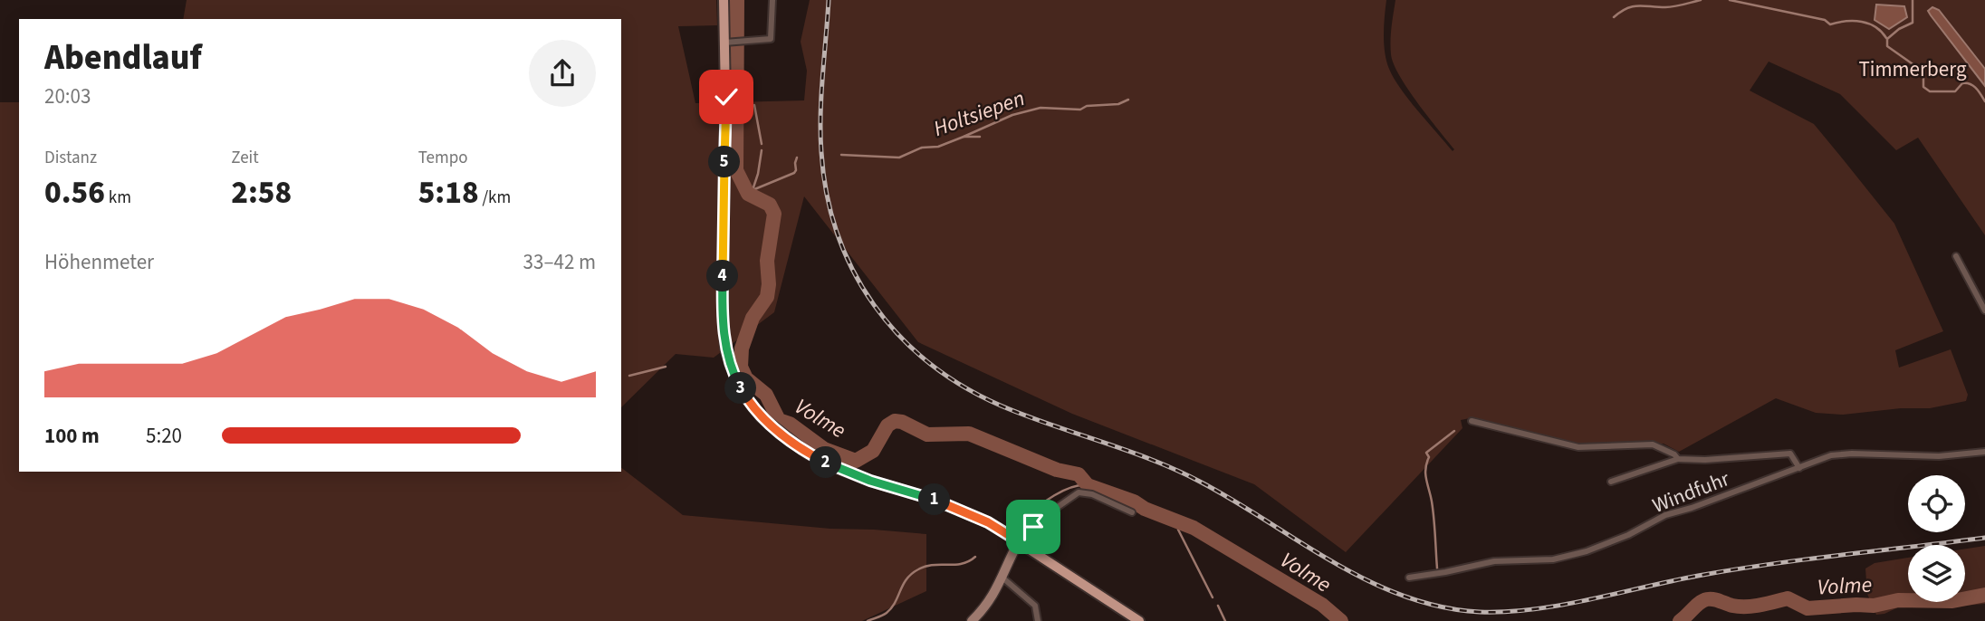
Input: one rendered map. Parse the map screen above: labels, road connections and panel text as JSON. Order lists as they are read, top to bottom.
{
  "streets": {
    "street": ["Windfuhr"]
  },
  "water": ["Holtsiepen", "Volme"],
  "parks": ["Timmerberg"],
  "page": {
    "heading": ["Abendlauf", "20:03"],
    "stats": [
      ["Distanz", "0.56 km"],
      ["Zeit", "2:58"],
      ["Tempo", "5:18 /km"]
    ],
    "pins": [
      "5",
      "4",
      "3",
      "2",
      "1"
    ],
    "chart": ["Höhenmeter", "33–42 m"],
    "list": [
      {
        "name": "100 m",
        "note": "5:20"
      }
    ]
  }
}
